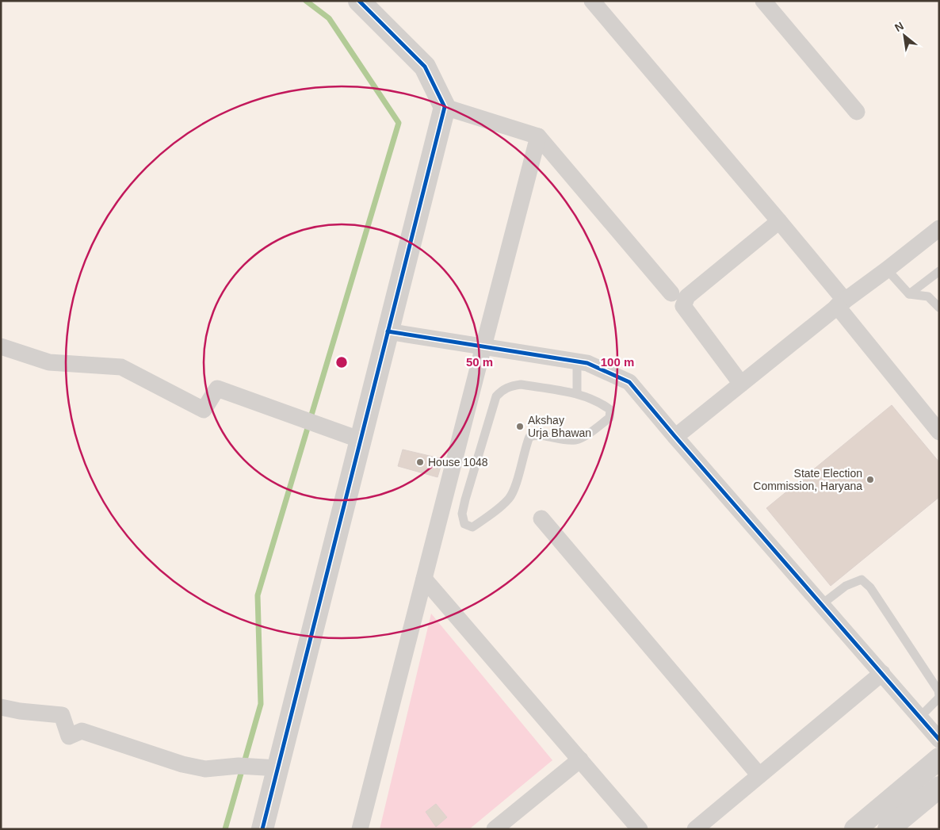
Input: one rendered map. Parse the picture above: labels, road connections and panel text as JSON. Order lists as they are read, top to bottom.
{
  "places": ["Akshay Urja Bhawan", "House 1048", "State Election Commission, Haryana"],
  "north": "top left",
  "rings": ["50 m", "100 m"]
}
